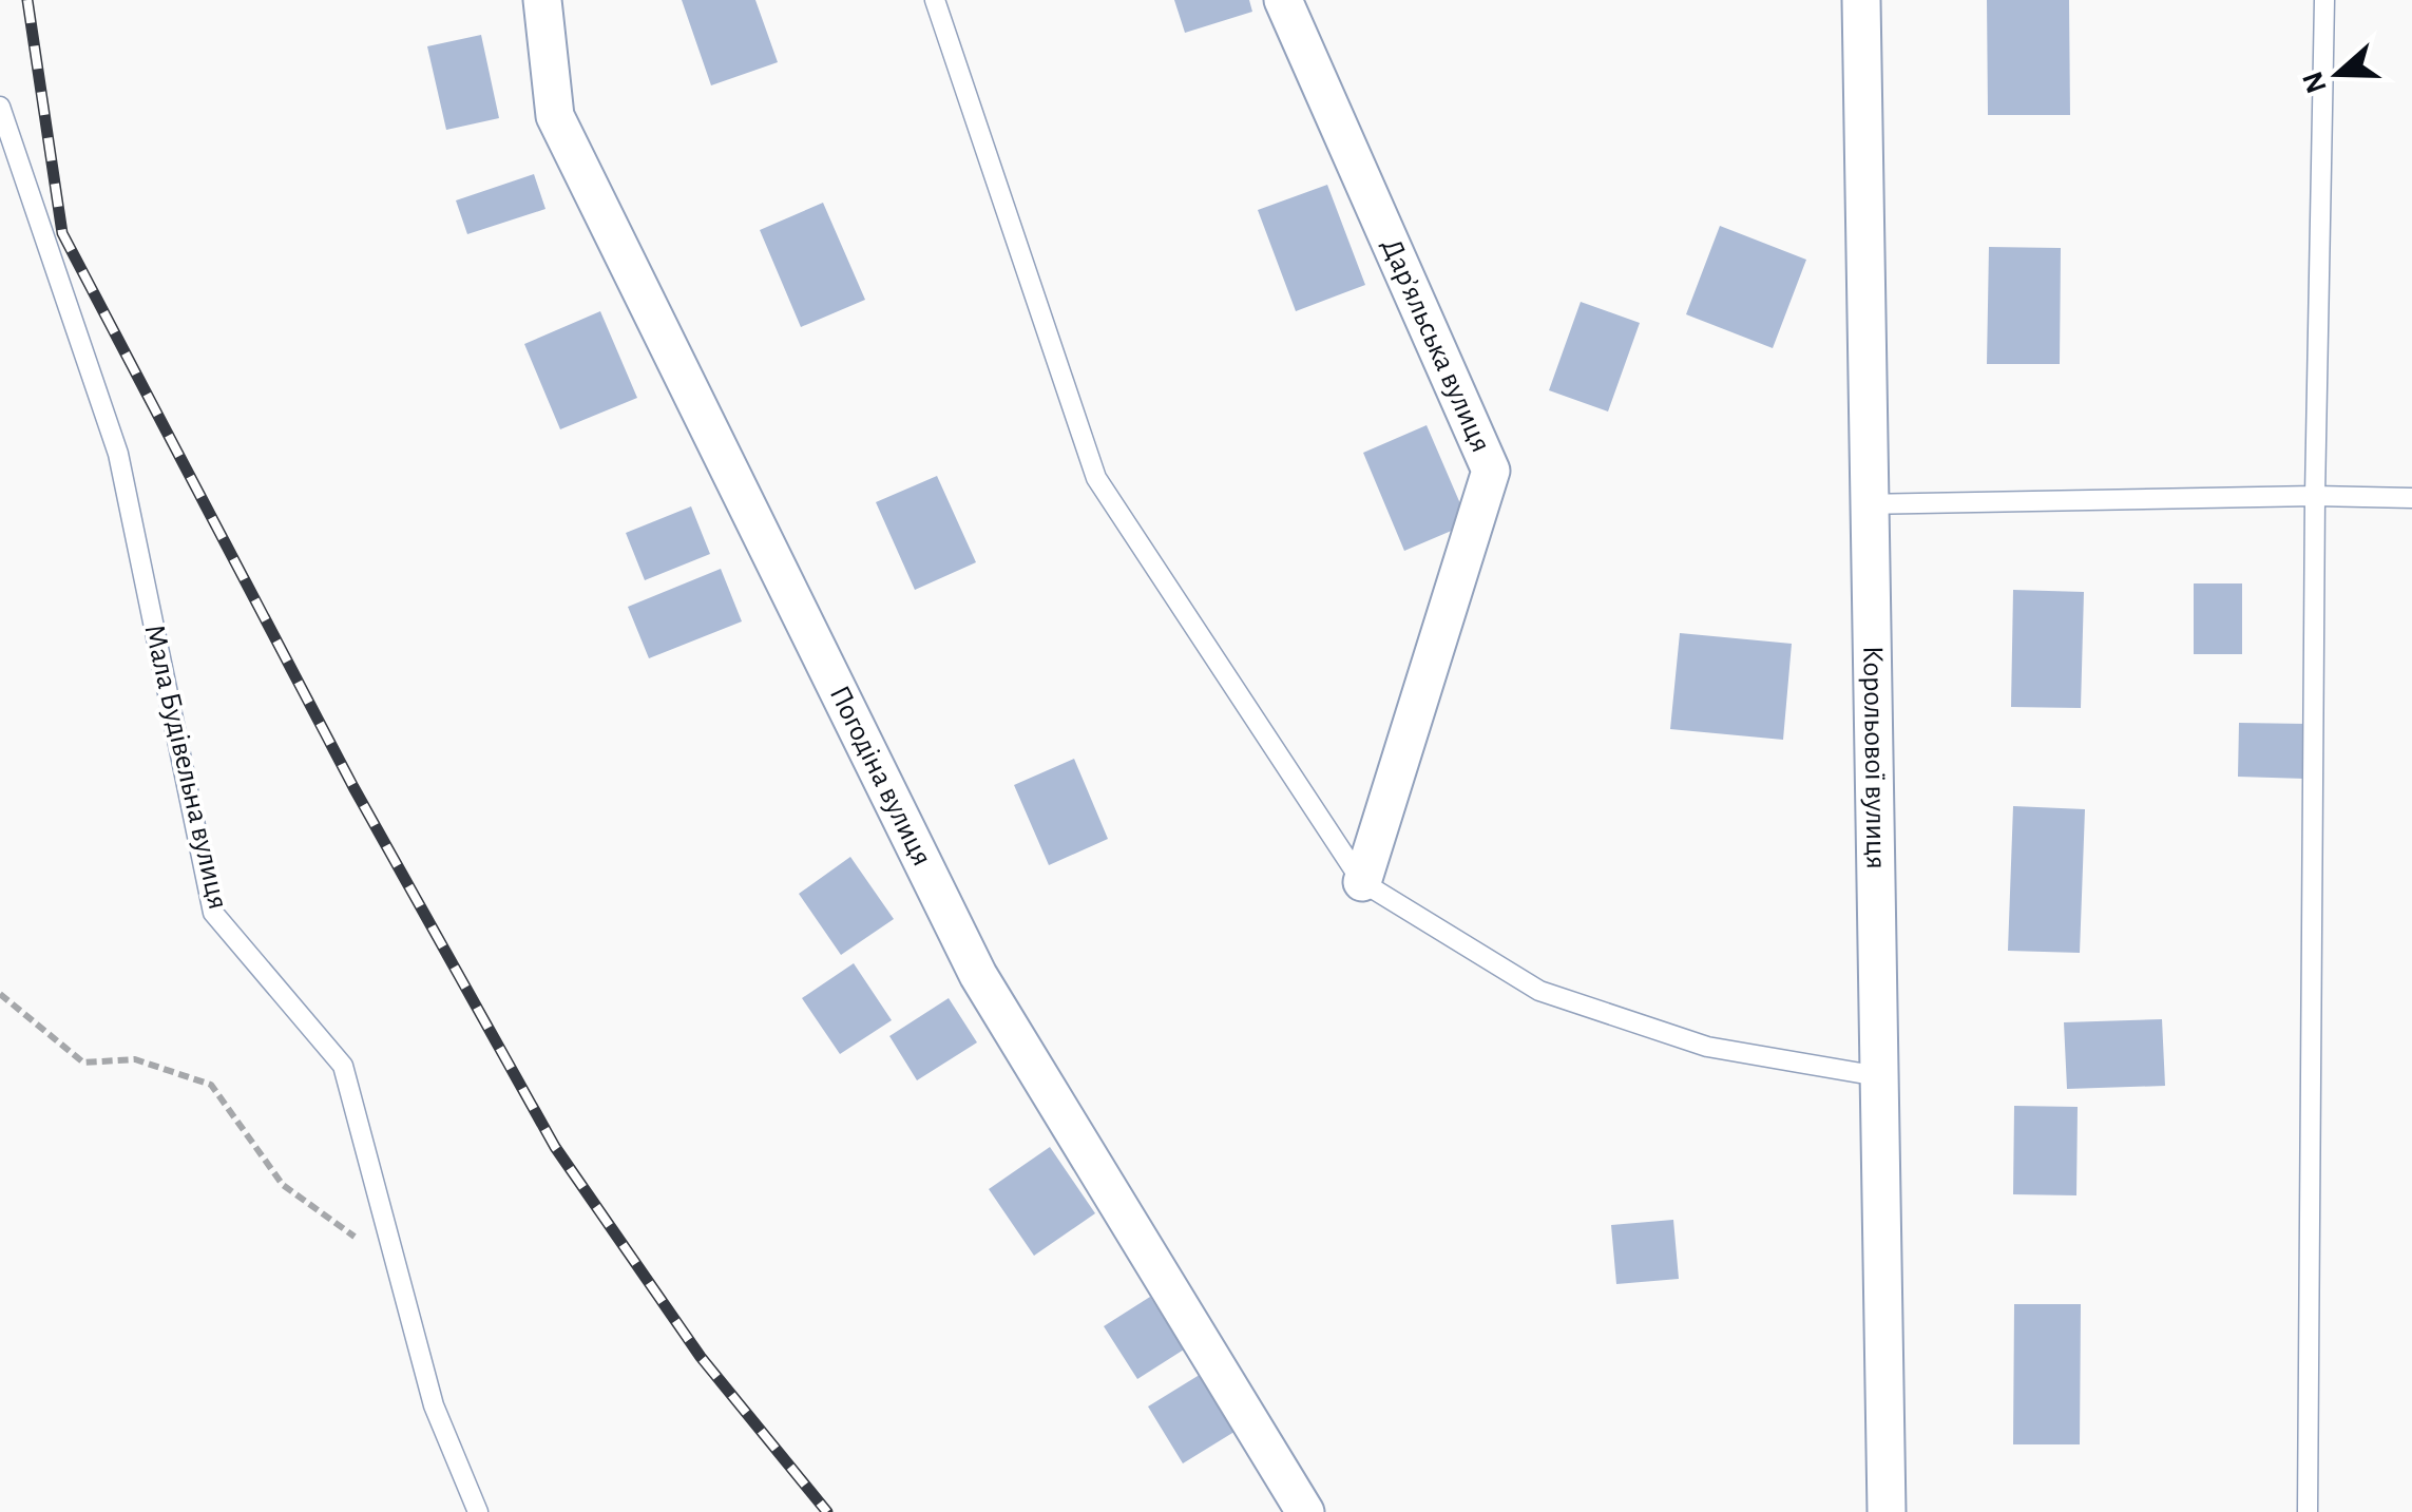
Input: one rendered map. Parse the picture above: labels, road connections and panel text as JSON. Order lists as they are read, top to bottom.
{
  "streets": {
    "street": ["Дар’яльська вулиця", "Корольової вулиця", "Погодіна вулиця"],
    "lane": ["Мала Будівельна вулиця"]
  },
  "north": "left"
}
